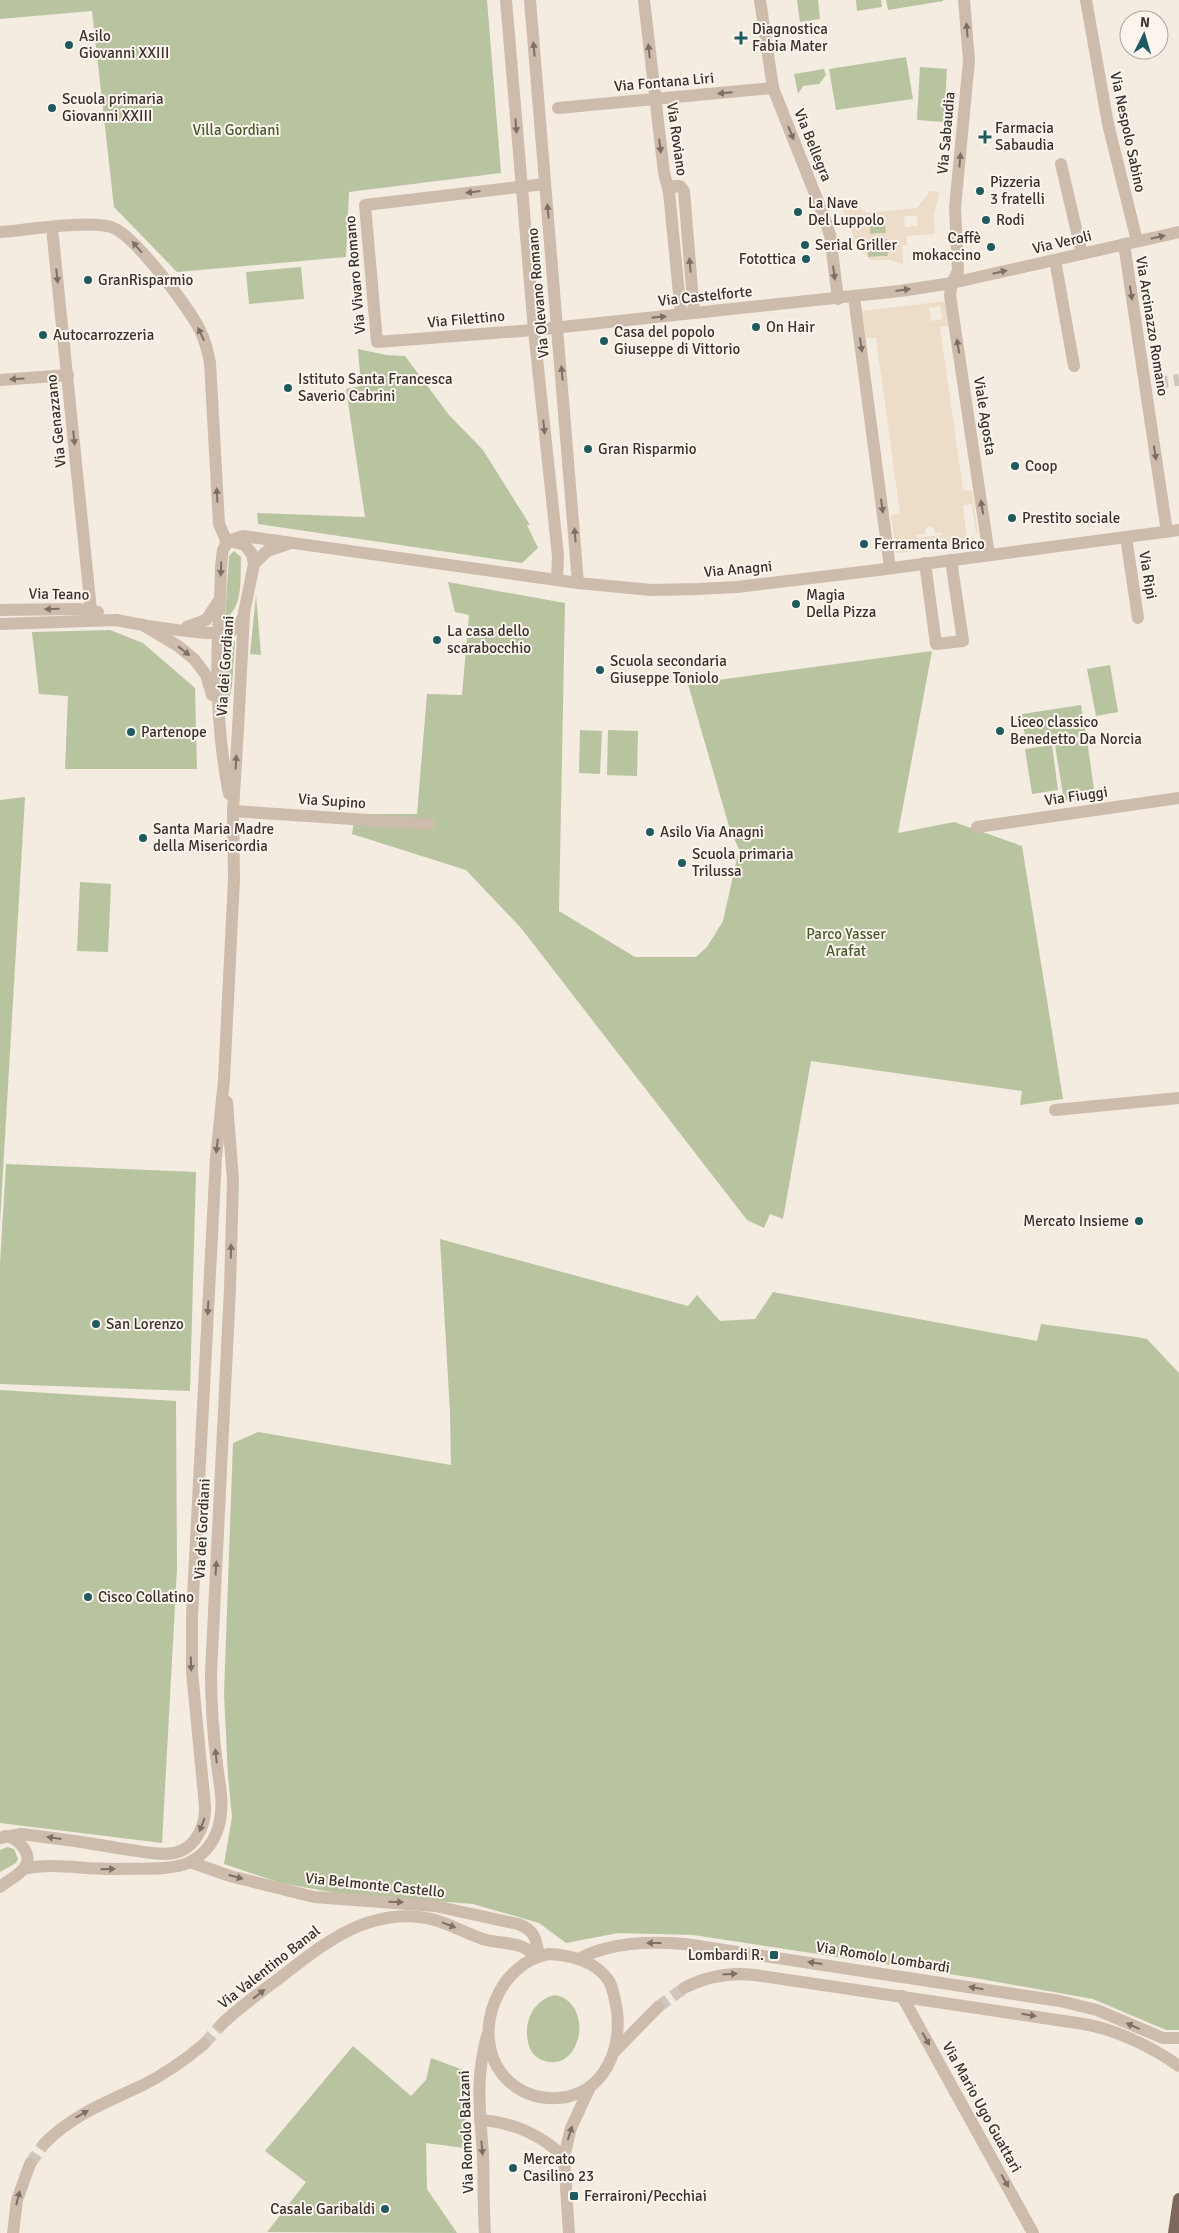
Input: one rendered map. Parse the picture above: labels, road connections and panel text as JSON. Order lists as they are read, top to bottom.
{
  "streets": {
    "street": [
      "Via Fontana Liri",
      "Via Nespolo Sabino",
      "Via Sabaudia",
      "Via Roviano",
      "Via Bellegra",
      "Via Veroli",
      "Via Vivaro Romano",
      "Via Olevano Romano",
      "Via Castelforte",
      "Via Filettino",
      "Via Arcinazzo Romano",
      "Viale Agosta",
      "Via Genazzano",
      "Via Anagni",
      "Via Ripi",
      "Via Teano",
      "Via dei Gordiani",
      "Via Fiuggi",
      "Via Supino",
      "Via Belmonte Castello",
      "Via Romolo Lombardi",
      "Via Valentino Banal",
      "Via Mario Ugo Guattari",
      "Via Romolo Balzani"
    ]
  },
  "crossings": [
    ["Via Fontana Liri", "Via Roviano"],
    ["Via Fontana Liri", "Via Bellegra"],
    ["Via Nespolo Sabino", "Via Veroli"],
    ["Via Sabaudia", "Via Veroli"],
    ["Via Sabaudia", "Viale Agosta"],
    ["Via Roviano", "Via Castelforte"],
    ["Via Bellegra", "Via Castelforte"],
    ["Via Veroli", "Via Castelforte"],
    ["Via Veroli", "Via Arcinazzo Romano"],
    ["Via Veroli", "Viale Agosta"],
    ["Via Vivaro Romano", "Via Olevano Romano"],
    ["Via Vivaro Romano", "Via Filettino"],
    ["Via Olevano Romano", "Via Castelforte"],
    ["Via Olevano Romano", "Via Filettino"],
    ["Via Olevano Romano", "Via Anagni"],
    ["Via Castelforte", "Via Filettino"],
    ["Via Arcinazzo Romano", "Via Anagni"],
    ["Viale Agosta", "Via Anagni"],
    ["Via Genazzano", "Via Teano"],
    ["Via Anagni", "Via Ripi"],
    ["Via Anagni", "Via dei Gordiani"],
    ["Via Teano", "Via dei Gordiani"],
    ["Via dei Gordiani", "Via Supino"],
    ["Via dei Gordiani", "Via Belmonte Castello"],
    ["Via Belmonte Castello", "Via Romolo Lombardi"],
    ["Via Belmonte Castello", "Via Valentino Banal"],
    ["Via Belmonte Castello", "Via Romolo Balzani"],
    ["Via Romolo Lombardi", "Via Valentino Banal"],
    ["Via Romolo Lombardi", "Via Romolo Balzani"],
    ["Via Valentino Banal", "Via Romolo Balzani"]
  ],
  "one_way": [
    "Via Fontana Liri",
    "Via Sabaudia",
    "Via Bellegra",
    "Via Veroli",
    "Via Castelforte",
    "Via Genazzano",
    "Via Belmonte Castello",
    "Via Valentino Banal",
    "Via Mario Ugo Guattari"
  ],
  "parks": ["Villa Gordiani", "Parco Yasser Arafat"],
  "places": {
    "health": ["Diagnostica Fabia Mater", "Farmacia Sabaudia"],
    "other": [
      "Asilo Giovanni XXIII",
      "Scuola primaria Giovanni XXIII",
      "Pizzeria 3 fratelli",
      "La Nave Del Luppolo",
      "Rodi",
      "Serial Griller",
      "Caffè mokaccino",
      "Fotottica",
      "GranRisparmio",
      "On Hair",
      "Autocarrozzeria",
      "Casa del popolo Giuseppe di Vittorio",
      "Istituto Santa Francesca Saverio Cabrini",
      "Gran Risparmio",
      "Coop",
      "Prestito sociale",
      "Ferramenta Brico",
      "Magia Della Pizza",
      "La casa dello scarabocchio",
      "Scuola secondaria Giuseppe Toniolo",
      "Liceo classico Benedetto Da Norcia",
      "Partenope",
      "Asilo Via Anagni",
      "Santa Maria Madre della Misericordia",
      "Scuola primaria Trilussa",
      "Mercato Insieme",
      "San Lorenzo",
      "Cisco Collatino",
      "Mercato Casilino 23",
      "Casale Garibaldi"
    ],
    "transit": ["Lombardi R.", "Ferraironi/Pecchiai"]
  },
  "north": "top"
}
